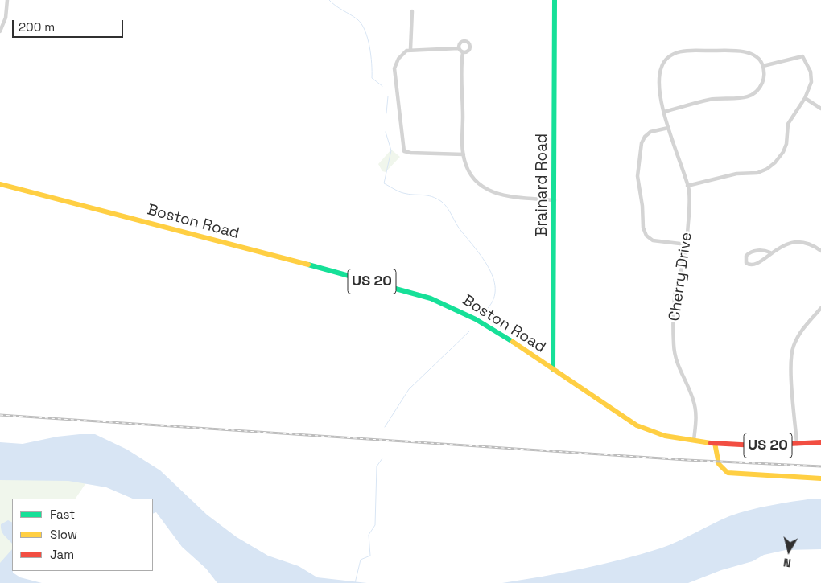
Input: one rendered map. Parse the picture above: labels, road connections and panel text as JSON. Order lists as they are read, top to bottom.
{
  "streets": {
    "main road": ["Brainard Road", "Boston Road", "US 20"],
    "street": ["Cherry Drive"]
  },
  "crossings": [
    ["Brainard Road", "Boston Road"],
    ["Boston Road", "Cherry Drive"]
  ],
  "legend": ["Fast", "Slow", "Jam"],
  "scale_bar": "200 m",
  "north": "bottom"
}
